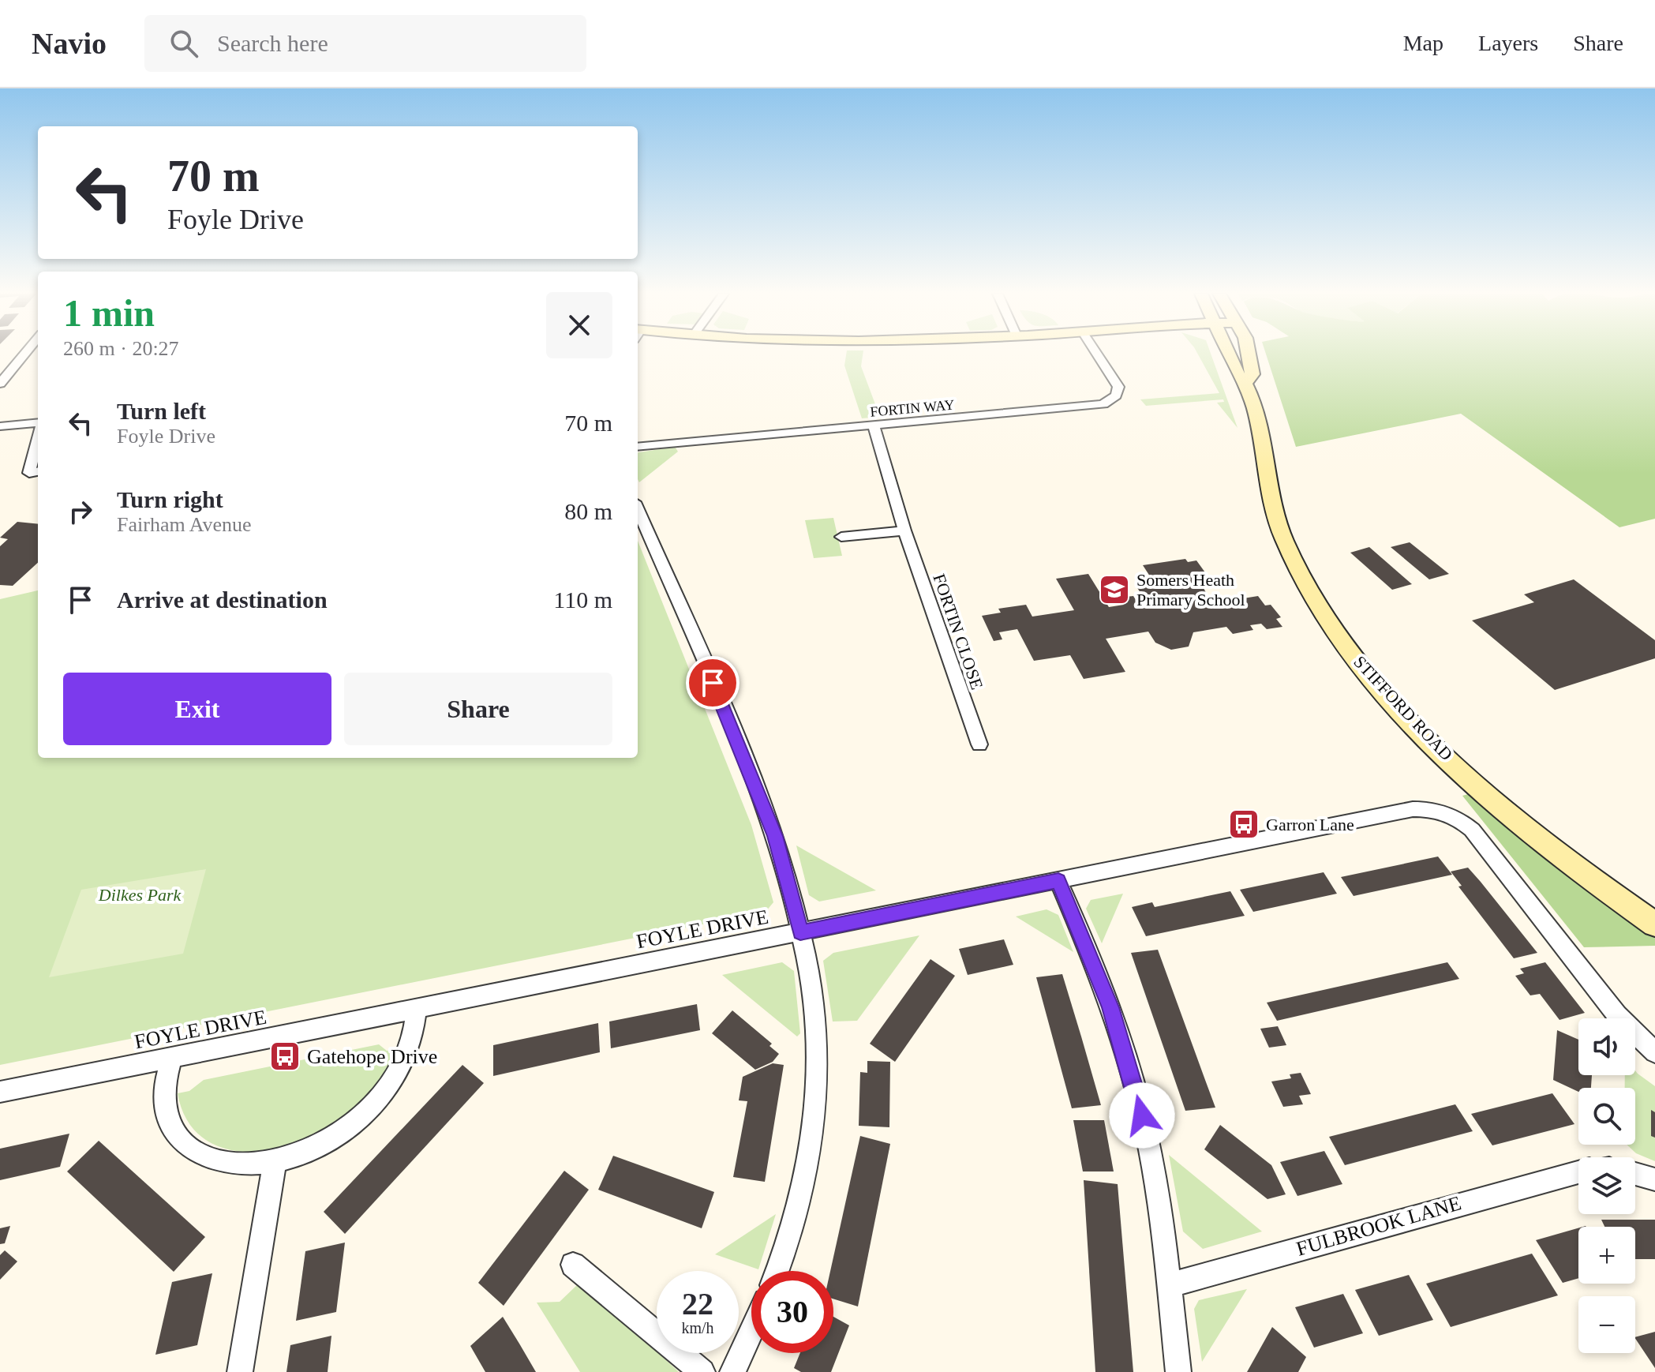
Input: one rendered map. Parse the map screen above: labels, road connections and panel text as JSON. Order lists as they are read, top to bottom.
{
  "streets": {
    "main road": ["STIFFORD ROAD"],
    "street": [
      "FORTIN WAY",
      "FORTIN CLOSE",
      "FOYLE DRIVE",
      "FULBROOK LANE"
    ]
  },
  "crossings": [
    ["FORTIN WAY", "FORTIN CLOSE"]
  ],
  "parks": ["Dilkes Park"],
  "places": {
    "school or university": ["Somers Heath Primary School"],
    "bus stop": ["Garron Lane", "Gatehope Drive"]
  },
  "page": {
    "header": "Navio",
    "search": "Search here",
    "nav": ["Map", "Layers", "Share"],
    "turn": ["70 m", "Foyle Drive"],
    "heading": ["1 min", "260 m · 20:27"],
    "list": [
      {
        "name": "Turn left",
        "note": "Foyle Drive",
        "value": "70 m"
      },
      {
        "name": "Turn right",
        "note": "Fairham Avenue",
        "value": "80 m"
      },
      {
        "name": "Arrive at destination",
        "value": "110 m"
      }
    ],
    "buttons": ["Exit", "Share"],
    "map_buttons": ["+", "−"],
    "speed": "22 km/h",
    "limit": "30"
  }
}
